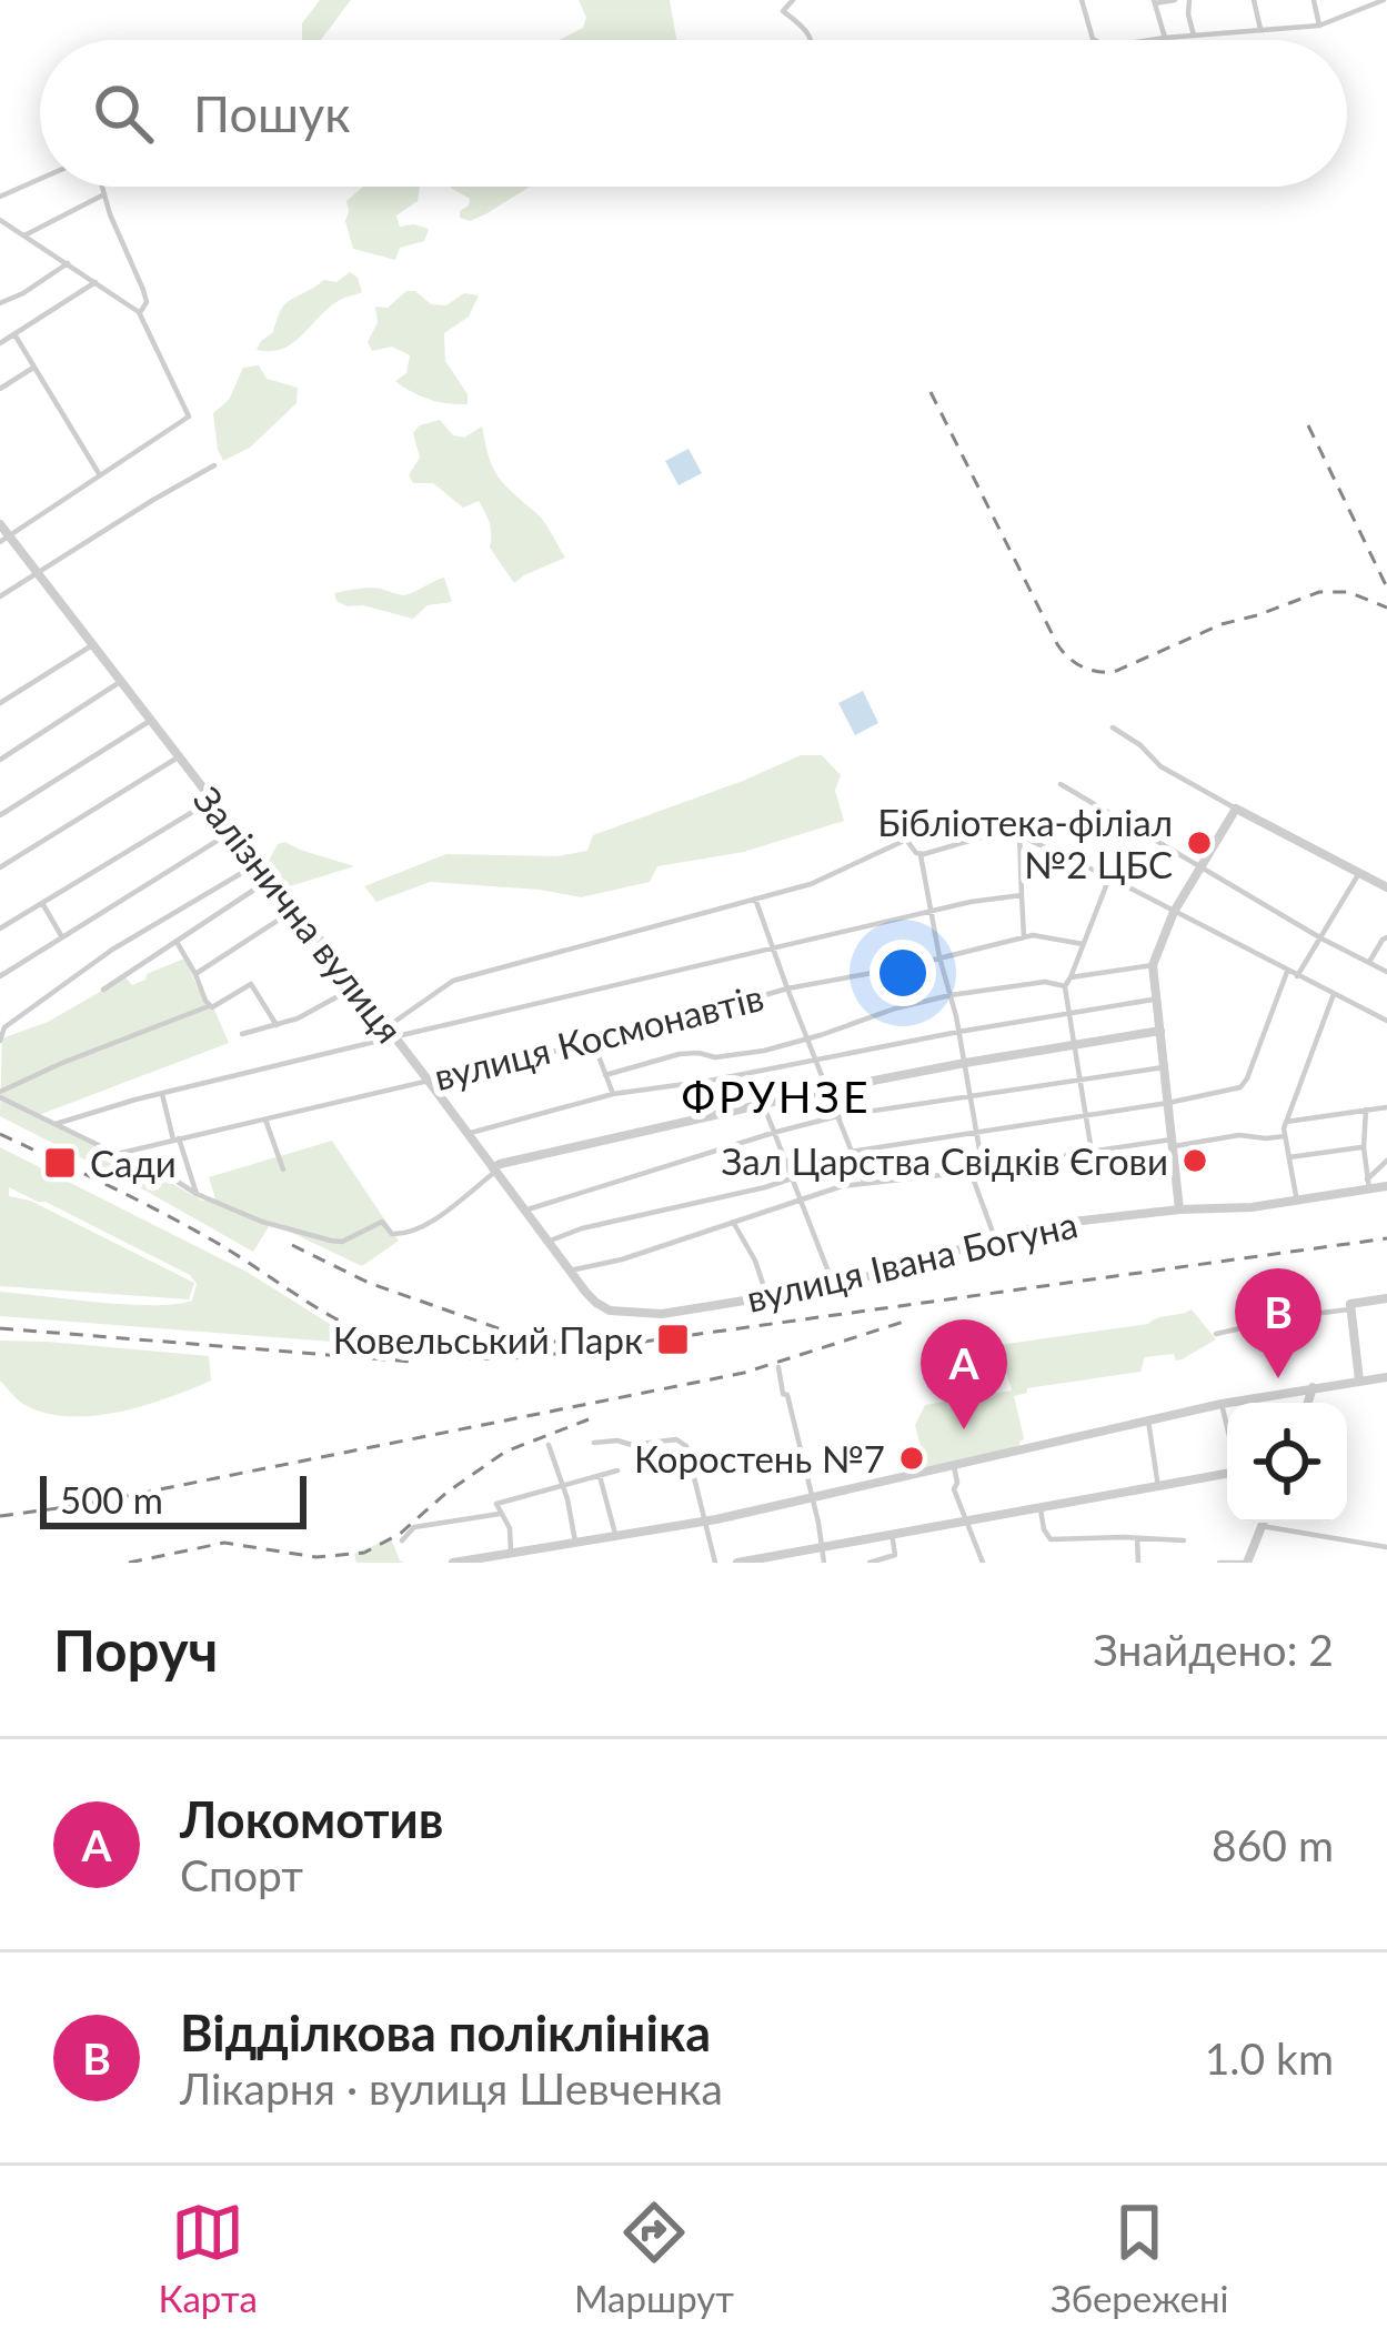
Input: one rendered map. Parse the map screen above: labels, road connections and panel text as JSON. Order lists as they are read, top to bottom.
{
  "streets": {
    "street": ["Залізнична вулиця", "вулиця Космонавтів", "вулиця Івана Богуна"]
  },
  "crossings": [
    ["Залізнична вулиця", "вулиця Космонавтів"],
    ["Залізнична вулиця", "вулиця Івана Богуна"]
  ],
  "districts": ["ФРУНЗЕ"],
  "places": {
    "other": ["Бібліотека-філіал №2 ЦБС", "Зал Царства Свідків Єгови", "Коростень №7"],
    "transit": ["Сади", "Ковельський Парк"]
  },
  "scale_bar": "500 m",
  "page": {
    "search": "Пошук",
    "pins": ["B", "A"],
    "scale": "500 m",
    "heading": ["Поруч", "Знайдено: 2"],
    "list": [
      {
        "mark": "A",
        "name": "Локомотив",
        "note": "Спорт",
        "value": "860 m"
      },
      {
        "mark": "B",
        "name": "Відділкова поліклініка",
        "note": "Лікарня · вулиця Шевченка",
        "value": "1.0 km"
      }
    ],
    "nav": ["Карта", "Маршрут", "Збережені"]
  }
}
